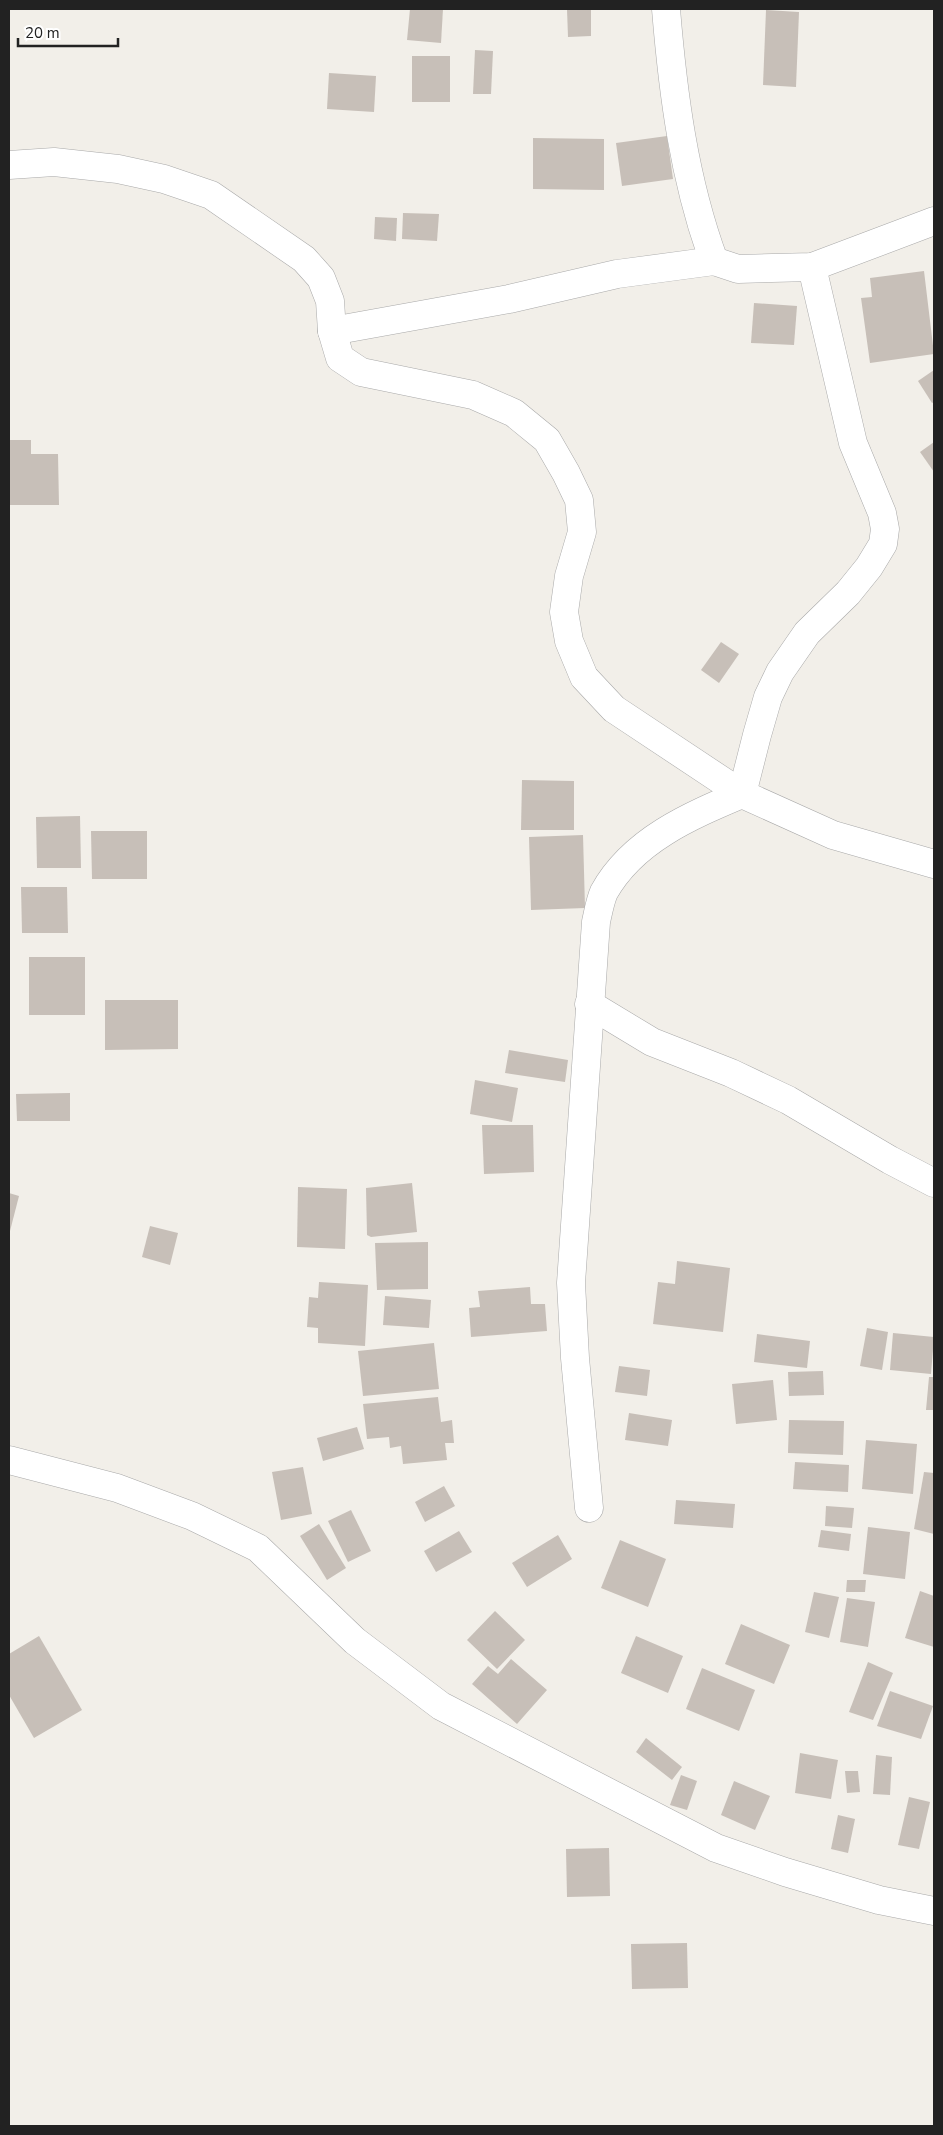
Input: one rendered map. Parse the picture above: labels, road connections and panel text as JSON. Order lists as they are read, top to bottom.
{
  "scale_bar": "20 m"
}
